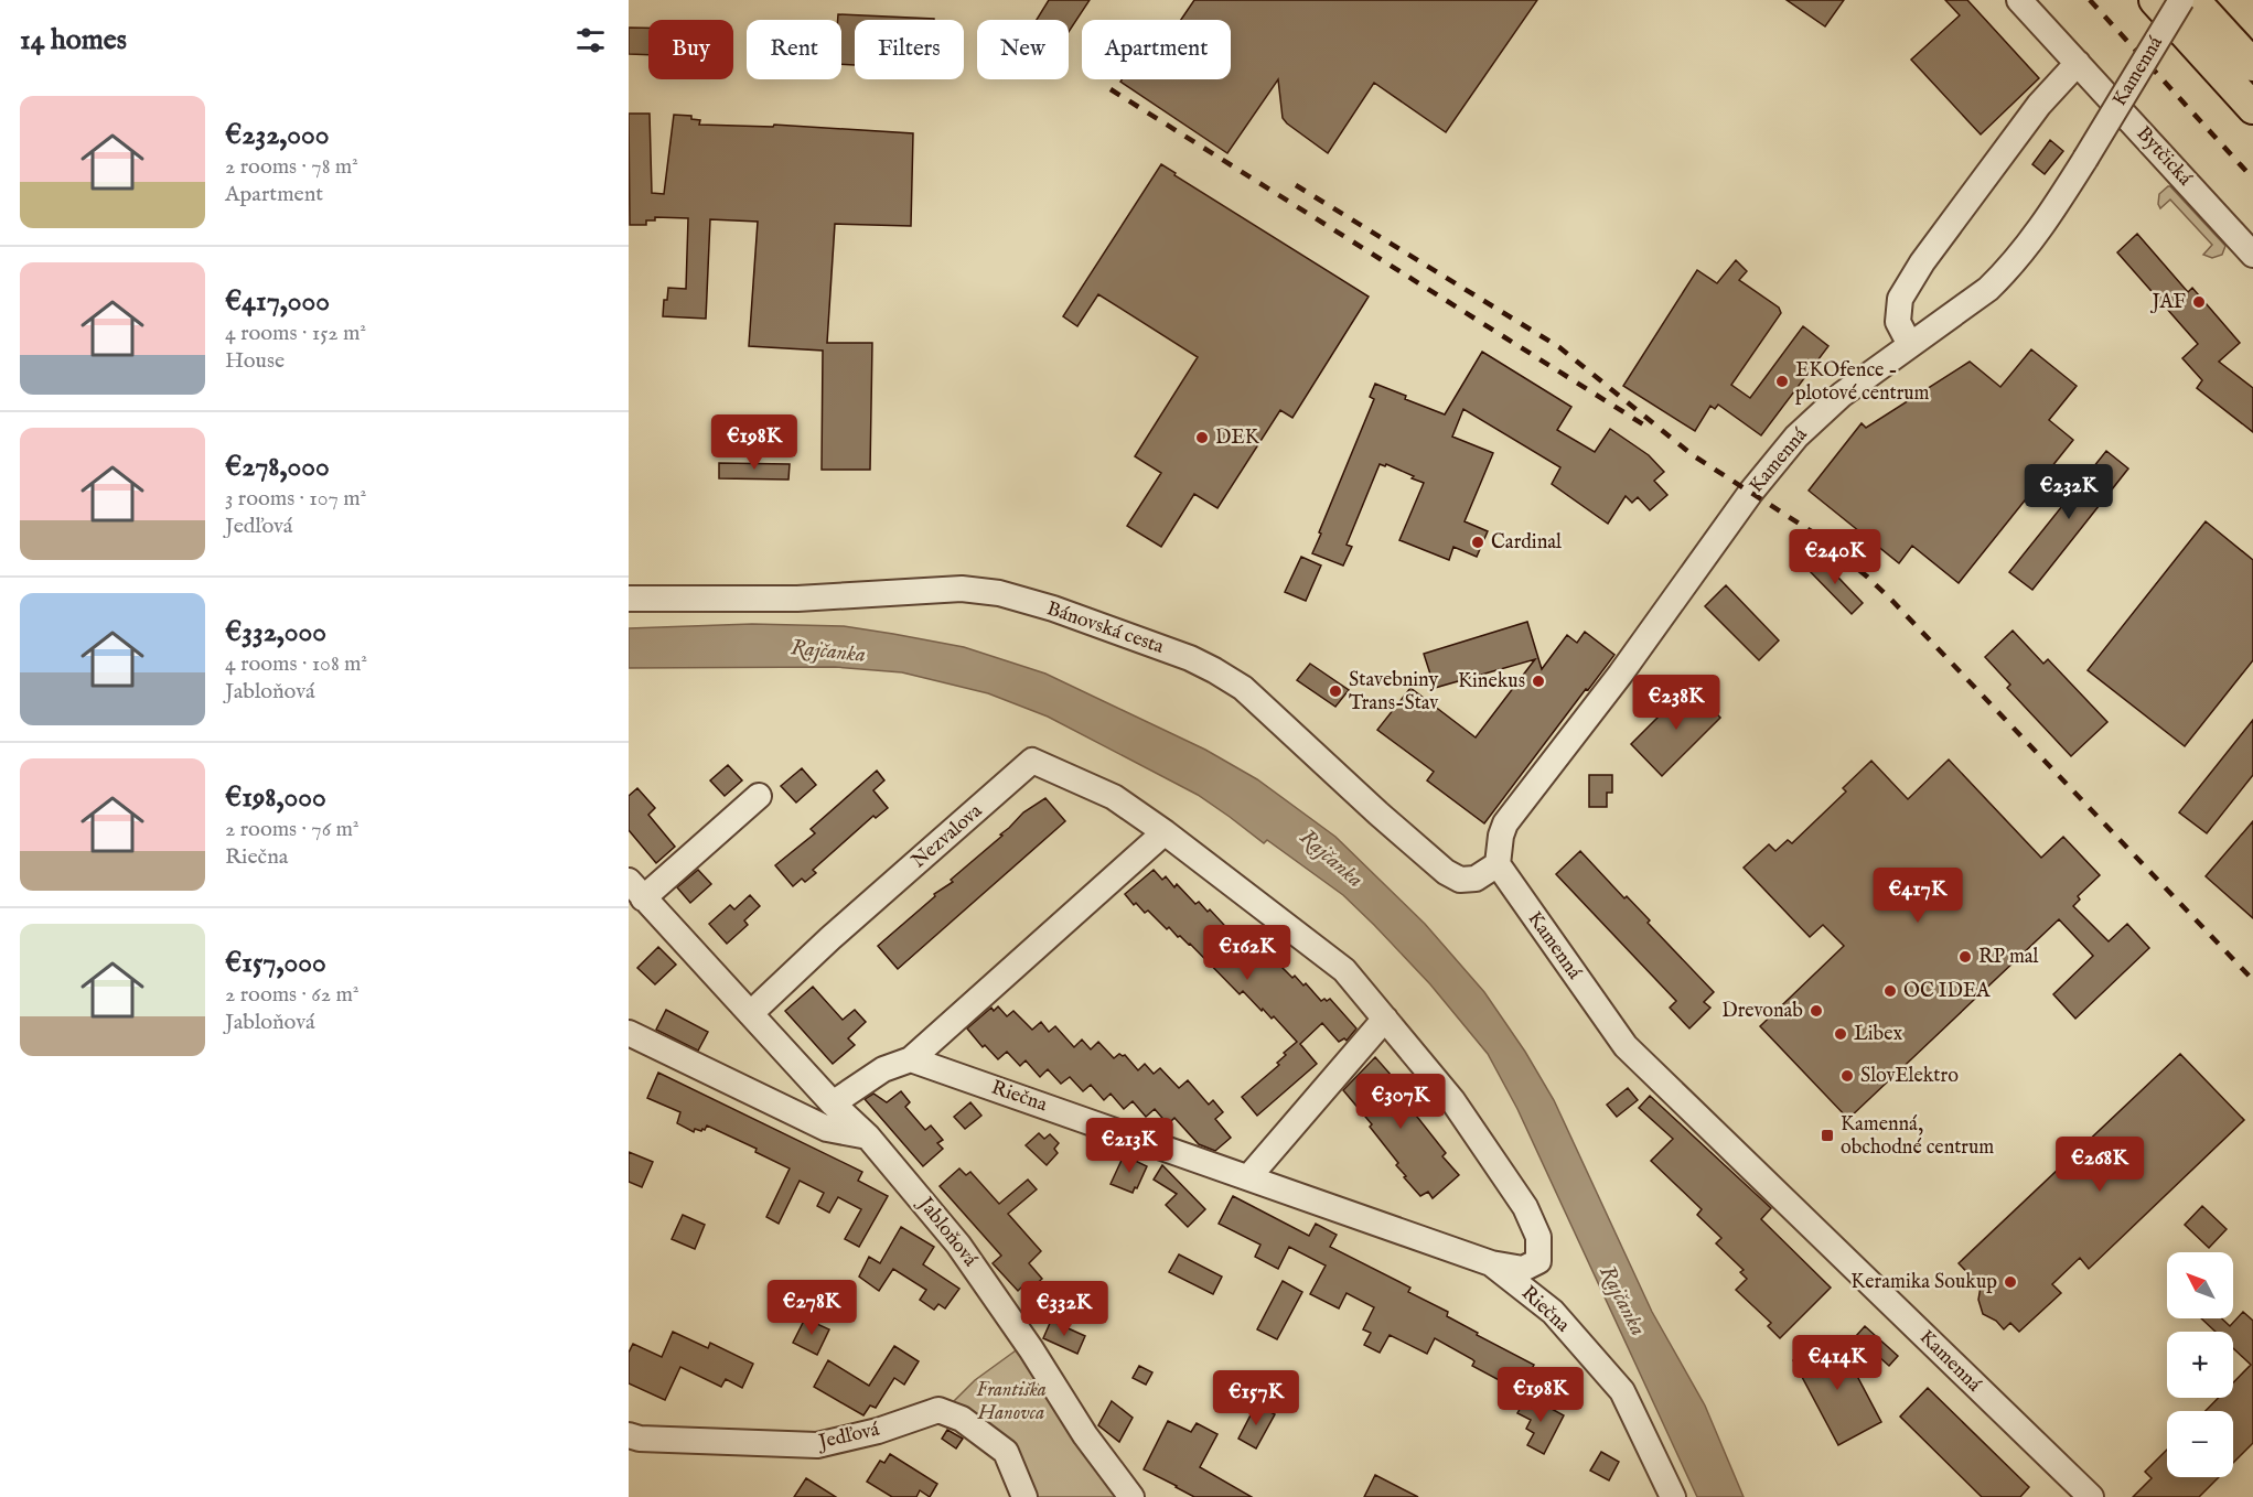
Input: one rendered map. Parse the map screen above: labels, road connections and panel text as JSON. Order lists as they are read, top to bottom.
{
  "streets": {
    "street": [
      "Kamenná",
      "Bytčická",
      "Bánovská cesta",
      "Nezvalova",
      "Riečna",
      "Jabloňová",
      "Jedľová"
    ]
  },
  "crossings": [
    ["Kamenná", "Bánovská cesta"],
    ["Nezvalova", "Riečna"],
    ["Nezvalova", "Jabloňová"]
  ],
  "water": ["Rajčanka"],
  "parks": ["Františka Hanovca"],
  "places": {
    "other": [
      "JAF",
      "EKOfence - plotové centrum",
      "DEK",
      "Cardinal",
      "Kinekus",
      "Stavebniny Trans-Stav",
      "RP mal",
      "OC IDEA",
      "Drevonab",
      "Libex",
      "SlovElektro",
      "Keramika Soukup"
    ],
    "transit": ["Kamenná, obchodné centrum"]
  },
  "north": "top left",
  "page": {
    "heading": "14 homes",
    "chip": [
      "Buy",
      "Rent",
      "Filters",
      "New",
      "Apartment"
    ],
    "list": [
      {
        "name": "€232,000",
        "note": "2 rooms · 78 m² · Apartment"
      },
      {
        "name": "€417,000",
        "note": "4 rooms · 152 m² · House"
      },
      {
        "name": "€278,000",
        "note": "3 rooms · 107 m² · Jedľová"
      },
      {
        "name": "€332,000",
        "note": "4 rooms · 108 m² · Jabloňová"
      },
      {
        "name": "€198,000",
        "note": "2 rooms · 76 m² · Riečna"
      },
      {
        "name": "€157,000",
        "note": "2 rooms · 62 m² · Jabloňová"
      }
    ],
    "price": [
      "€198K",
      "€232K",
      "€240K",
      "€238K",
      "€417K",
      "€162K",
      "€307K",
      "€213K",
      "€268K",
      "€278K",
      "€332K",
      "€414K",
      "€198K",
      "€157K"
    ],
    "map_buttons": ["+", "−"]
  }
}
